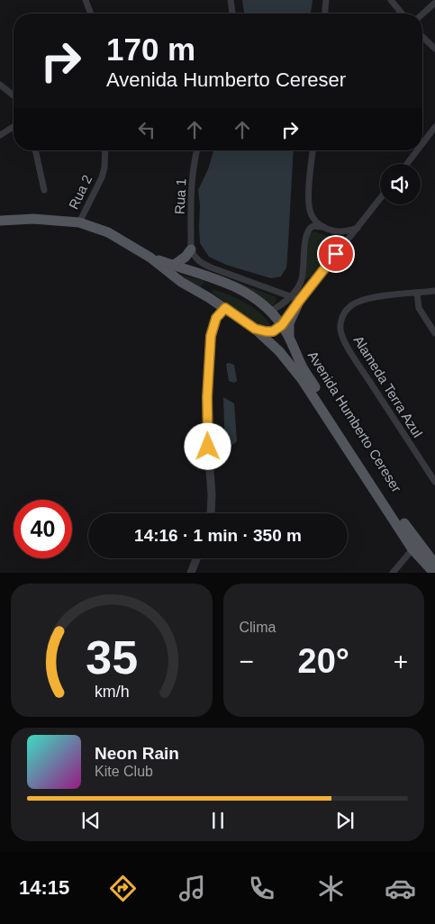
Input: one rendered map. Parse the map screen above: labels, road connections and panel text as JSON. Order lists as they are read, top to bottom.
{
  "streets": {
    "main road": ["Avenida Humberto Cereser"],
    "street": ["Rua 2", "Rua 1", "Alameda Terra Azul"]
  },
  "crossings": [
    ["Rua 2", "Avenida Humberto Cereser"]
  ],
  "page": {
    "turn": ["170 m", "Avenida Humberto Cereser"],
    "limit": "40",
    "trip": "14:16 · 1 min · 350 m",
    "tile": "Clima",
    "heat": ["−", "20°", "+"],
    "song": ["Neon Rain", "Kite Club"],
    "tabs": "14:15",
    "gauge": ["35", "km/h"]
  }
}
